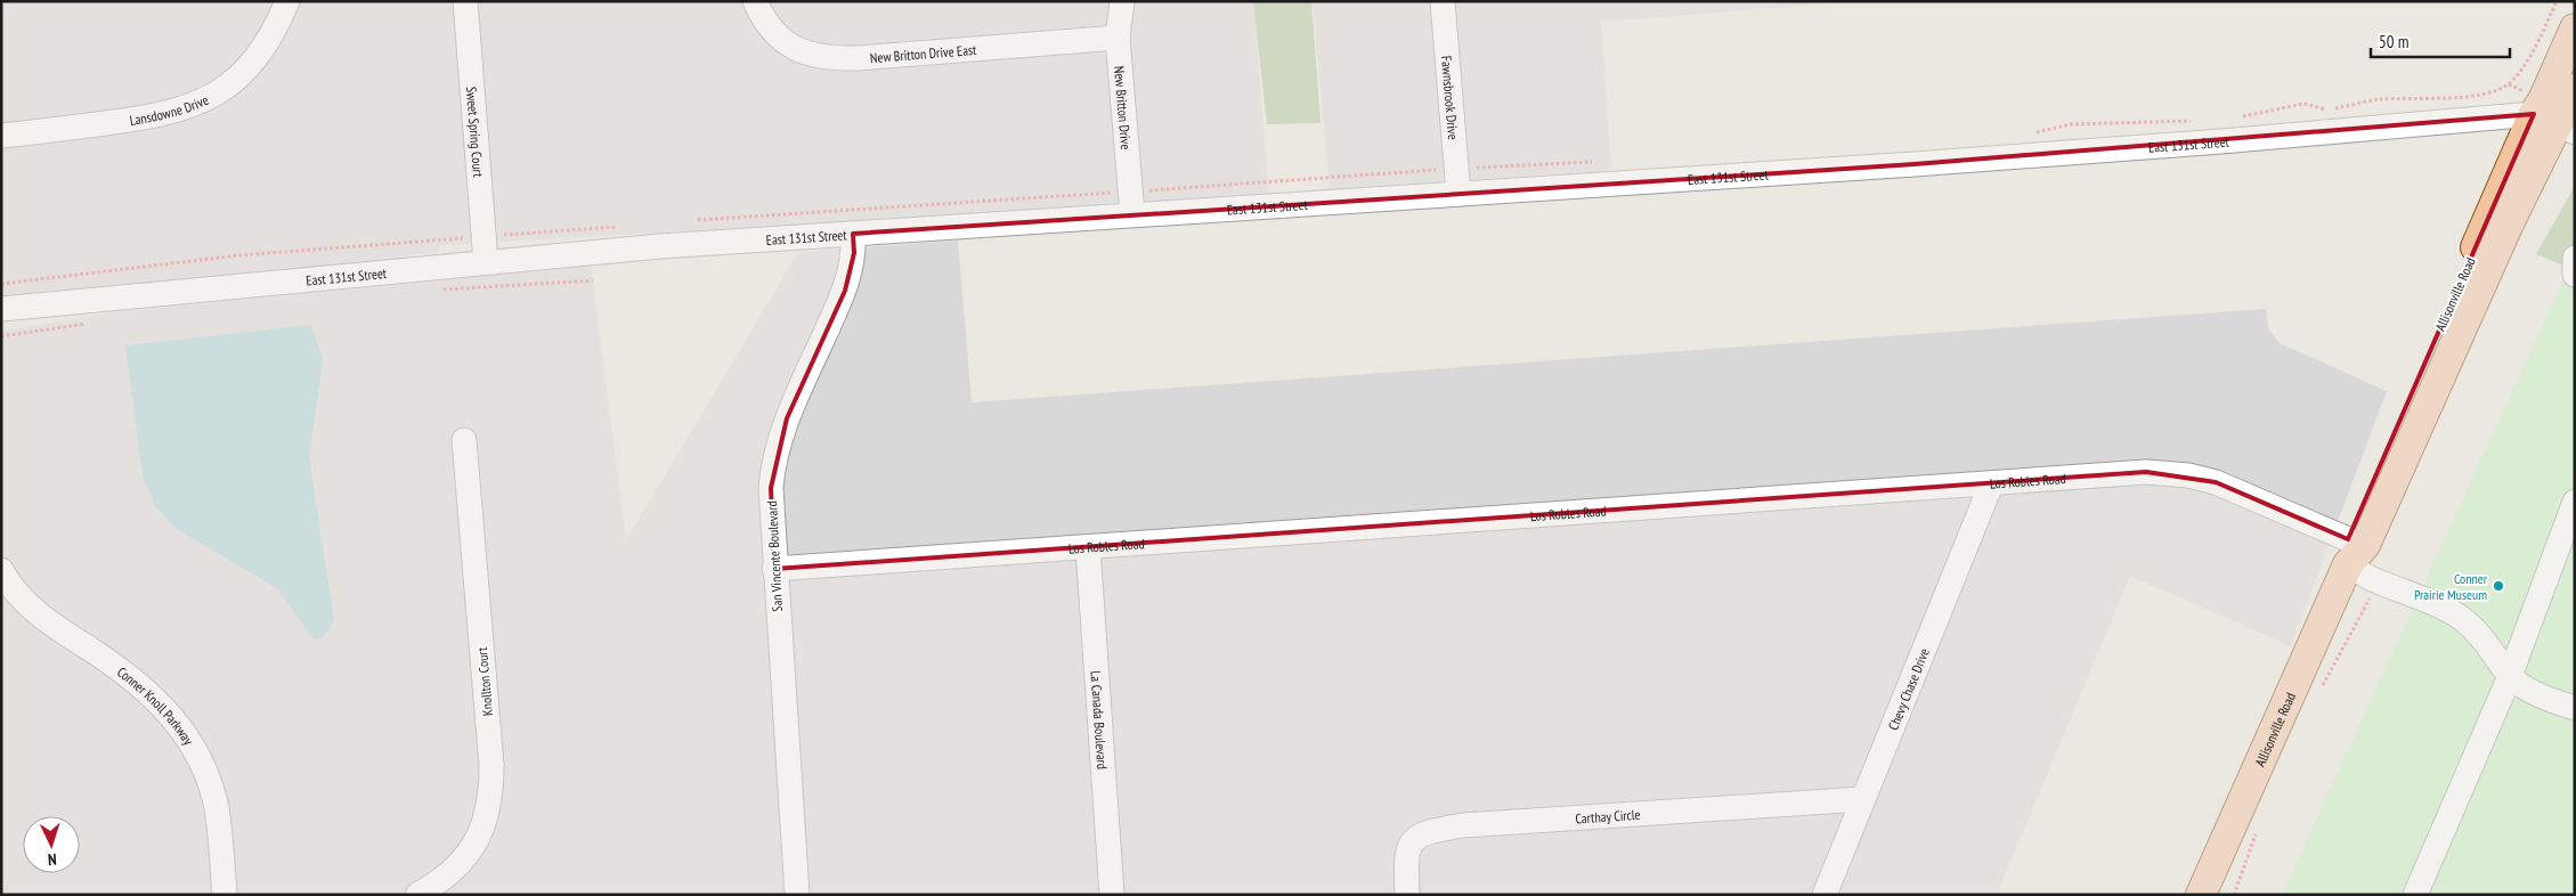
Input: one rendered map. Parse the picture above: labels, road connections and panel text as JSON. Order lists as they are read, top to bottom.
{
  "streets": {
    "main road": ["Allisonville Road"],
    "street": [
      "New Britton Drive East",
      "Fawnsbrook Drive",
      "Lansdowne Drive",
      "New Britton Drive",
      "Sweet Spring Court",
      "East 131st Street",
      "Los Robles Road",
      "San Vincente Boulevard",
      "Knollton Court",
      "Chevy Chase Drive",
      "Conner Knoll Parkway",
      "La Canada Boulevard",
      "Carthay Circle"
    ]
  },
  "crossings": [
    ["New Britton Drive East", "New Britton Drive"],
    ["Fawnsbrook Drive", "East 131st Street"],
    ["New Britton Drive", "East 131st Street"],
    ["Sweet Spring Court", "East 131st Street"],
    ["East 131st Street", "Allisonville Road"],
    ["East 131st Street", "San Vincente Boulevard"],
    ["Allisonville Road", "Los Robles Road"],
    ["Los Robles Road", "San Vincente Boulevard"],
    ["Los Robles Road", "Chevy Chase Drive"],
    ["Los Robles Road", "La Canada Boulevard"],
    ["Chevy Chase Drive", "Carthay Circle"]
  ],
  "places": ["Conner Prairie Museum"],
  "scale_bar": "50 m",
  "north": "bottom"
}
